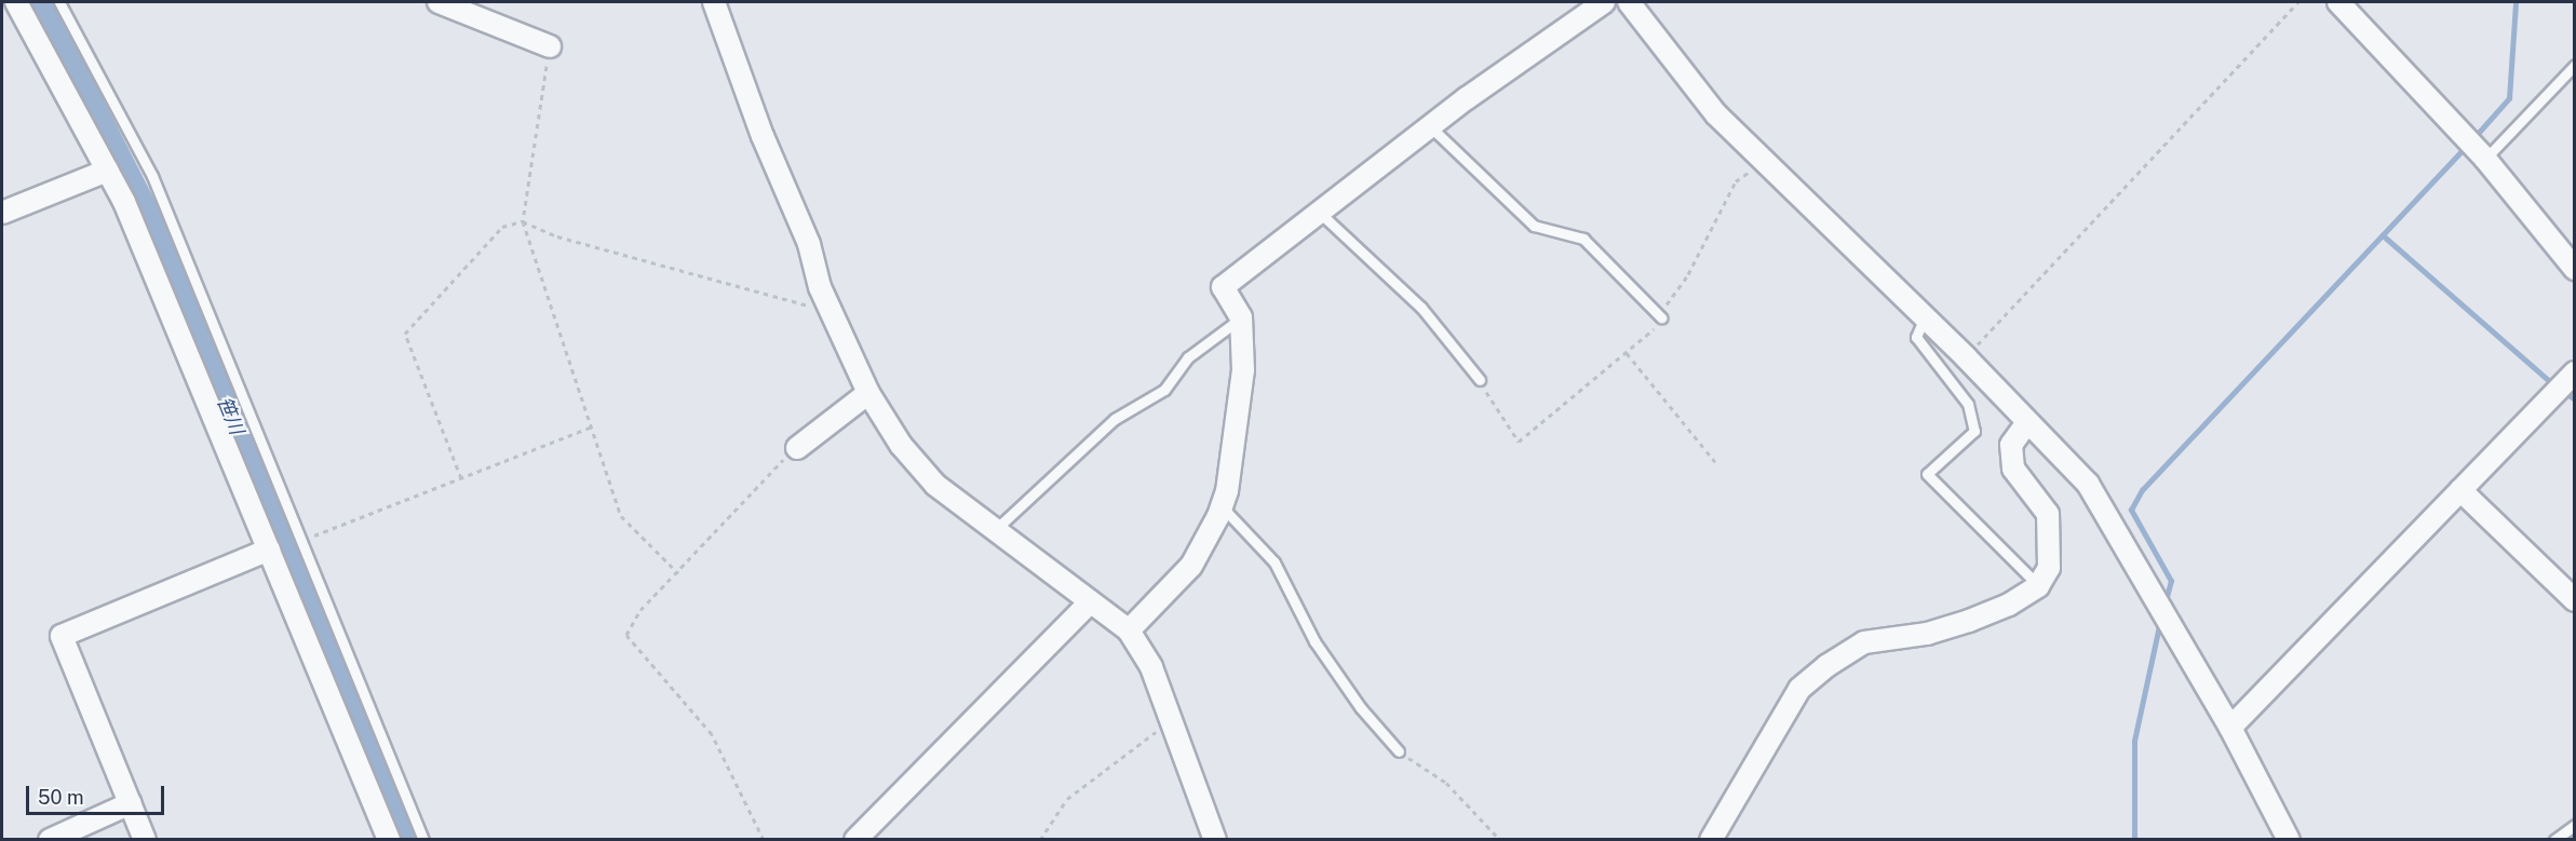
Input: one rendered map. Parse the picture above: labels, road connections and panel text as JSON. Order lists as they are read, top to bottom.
{
  "water": ["笹川"],
  "scale_bar": "50 m"
}
